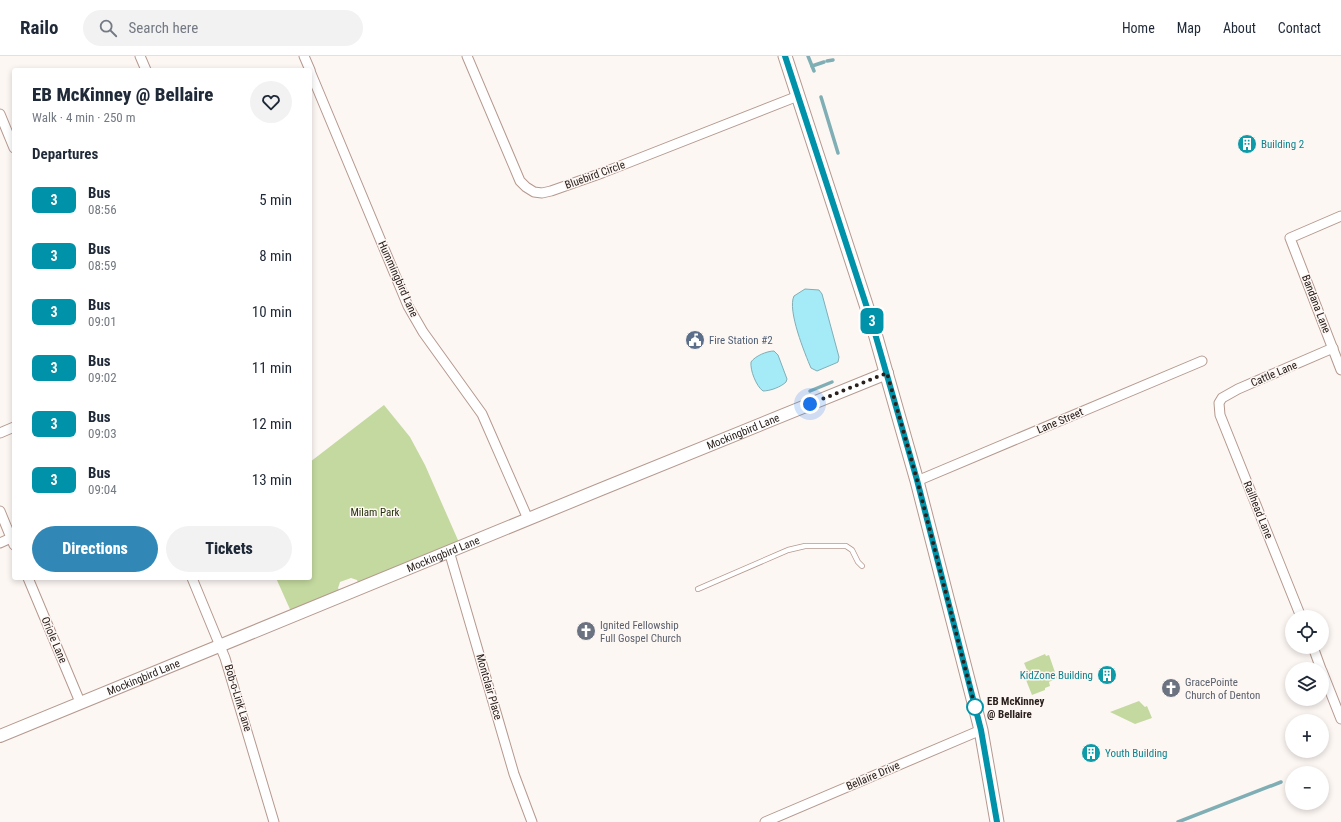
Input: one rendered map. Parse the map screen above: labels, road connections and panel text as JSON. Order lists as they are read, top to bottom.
{
  "streets": {
    "street": [
      "Bluebird Circle",
      "Hummingbird Lane",
      "Bandana Lane",
      "Cattle Lane",
      "Lane Street",
      "Mockingbird Lane",
      "Railhead Lane",
      "Oriole Lane",
      "Montclair Place",
      "Bob-o-Link Lane",
      "Bellaire Drive"
    ]
  },
  "crossings": [
    ["Hummingbird Lane", "Mockingbird Lane"],
    ["Bandana Lane", "Cattle Lane"],
    ["Cattle Lane", "Railhead Lane"],
    ["Mockingbird Lane", "Oriole Lane"],
    ["Mockingbird Lane", "Montclair Place"],
    ["Mockingbird Lane", "Bob-o-Link Lane"]
  ],
  "parks": ["Milam Park"],
  "places": {
    "building": ["Building 2", "KidZone Building", "Youth Building"],
    "public building": ["Fire Station #2"],
    "church": ["Ignited Fellowship Full Gospel Church", "GracePointe Church of Denton"],
    "other": ["EB McKinney @ Bellaire"]
  },
  "lines": ["bus line 3"],
  "page": {
    "header": "Railo",
    "search": "Search here",
    "nav": [
      "Home",
      "Map",
      "About",
      "Contact"
    ],
    "on_map": "3",
    "heading": [
      ["EB McKinney @ Bellaire", "Walk · 4 min · 250 m"],
      "Departures"
    ],
    "list": [
      {
        "mark": "3",
        "name": "Bus",
        "note": "08:56",
        "value": "5 min"
      },
      {
        "mark": "3",
        "name": "Bus",
        "note": "08:59",
        "value": "8 min"
      },
      {
        "mark": "3",
        "name": "Bus",
        "note": "09:01",
        "value": "10 min"
      },
      {
        "mark": "3",
        "name": "Bus",
        "note": "09:02",
        "value": "11 min"
      },
      {
        "mark": "3",
        "name": "Bus",
        "note": "09:03",
        "value": "12 min"
      },
      {
        "mark": "3",
        "name": "Bus",
        "note": "09:04",
        "value": "13 min"
      }
    ],
    "buttons": ["Directions", "Tickets"],
    "map_buttons": ["+", "−"]
  }
}
